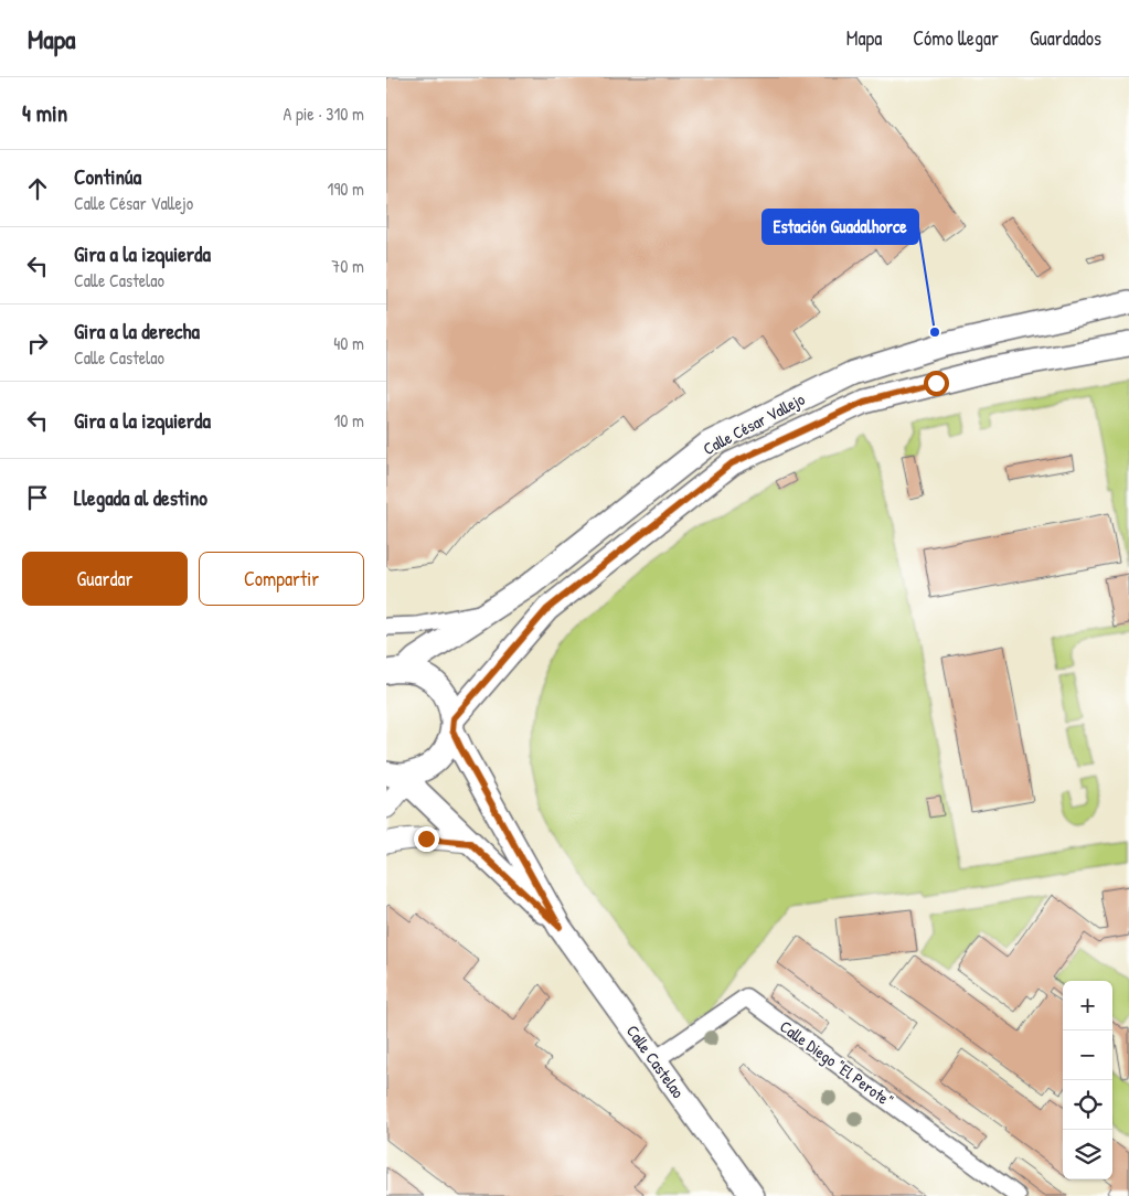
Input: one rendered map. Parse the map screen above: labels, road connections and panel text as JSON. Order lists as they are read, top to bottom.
{
  "streets": {
    "main road": ["Calle César Vallejo", "Calle Castelao"],
    "street": ["Calle Diego \"El Perote\""]
  },
  "crossings": [
    ["Calle César Vallejo", "Calle Castelao"],
    ["Calle Castelao", "Calle Diego \"El Perote\""]
  ],
  "places": ["Estación Guadalhorce"],
  "page": {
    "header": "Mapa",
    "nav": ["Mapa", "Cómo llegar", "Guardados"],
    "heading": ["4 min", "A pie · 310 m"],
    "list": [
      ["Continúa", "Calle César Vallejo", "190 m"],
      ["Gira a la izquierda", "Calle Castelao", "70 m"],
      ["Gira a la derecha", "Calle Castelao", "40 m"],
      ["Gira a la izquierda", "10 m"],
      "Llegada al destino"
    ],
    "buttons": ["Guardar", "Compartir"],
    "map_buttons": ["+", "−"]
  }
}
